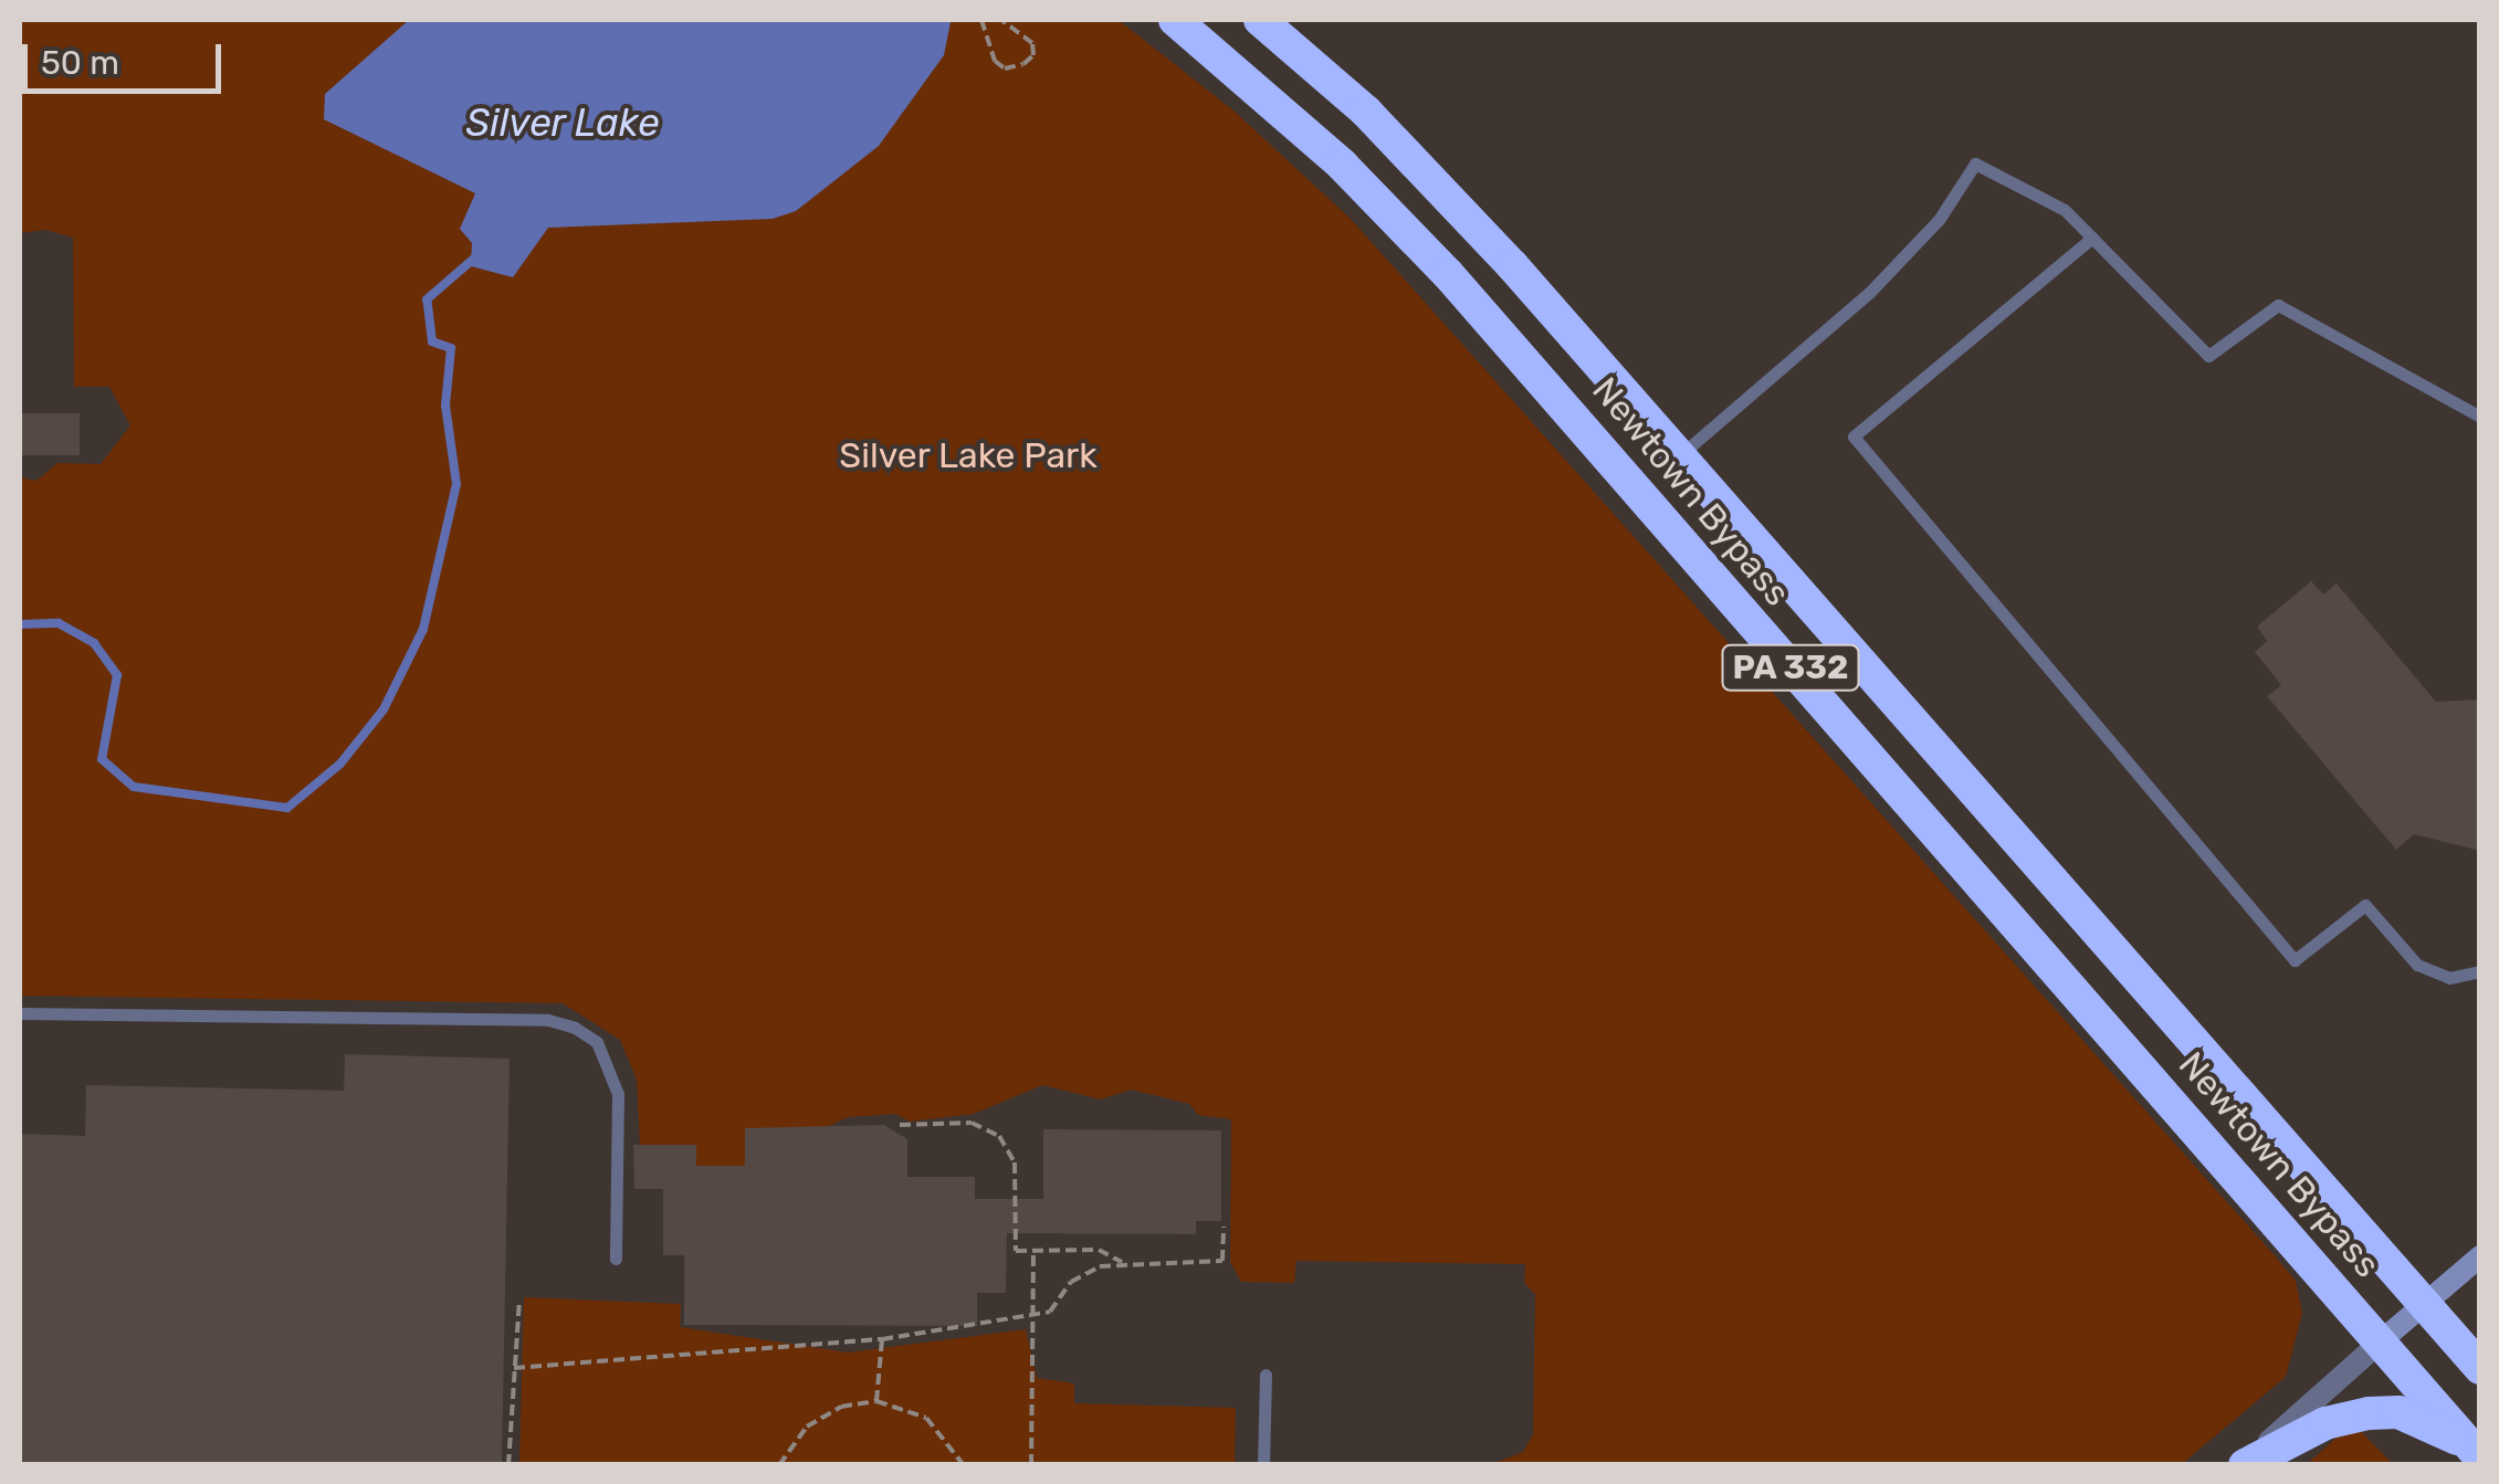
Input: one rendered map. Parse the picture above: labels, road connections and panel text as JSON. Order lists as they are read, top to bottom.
{
  "streets": {
    "highway": ["Newtown Bypass", "PA 332"]
  },
  "crossings": [
    ["Newtown Bypass", "PA 332"]
  ],
  "water": ["Silver Lake"],
  "parks": ["Silver Lake Park"],
  "scale_bar": "50 m"
}
